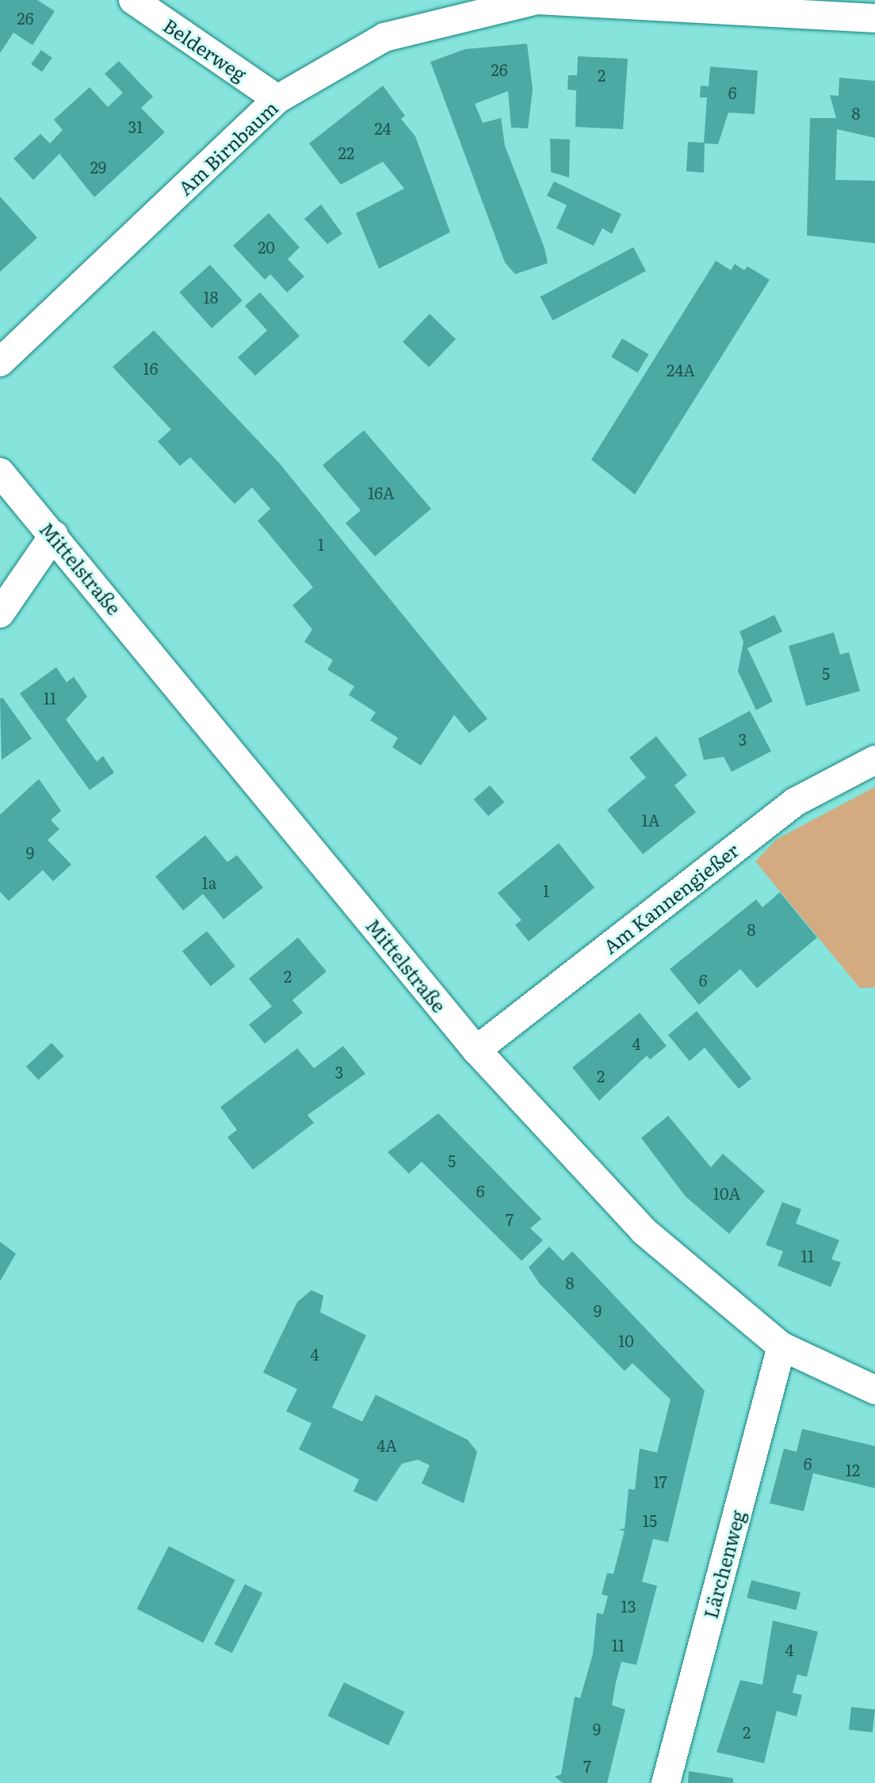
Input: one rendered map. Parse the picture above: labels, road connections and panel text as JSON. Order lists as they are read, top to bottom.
{
  "streets": {
    "street": [
      "Belderweg",
      "Am Birnbaum",
      "Mittelstraße",
      "Am Kannengießer",
      "Lärchenweg"
    ]
  },
  "crossings": [
    ["Belderweg", "Am Birnbaum"],
    ["Mittelstraße", "Am Kannengießer"],
    ["Mittelstraße", "Lärchenweg"]
  ],
  "house_numbers": [
    "26",
    "26",
    "2",
    "6",
    "8",
    "31",
    "24",
    "22",
    "29",
    "20",
    "18",
    "16",
    "24A",
    "16A",
    "1",
    "5",
    "11",
    "3",
    "1A",
    "9",
    "1a",
    "1",
    "8",
    "2",
    "6",
    "4",
    "3",
    "2",
    "5",
    "6",
    "10A",
    "7",
    "11",
    "8",
    "9",
    "10",
    "4",
    "4A",
    "6",
    "12",
    "17",
    "15",
    "13",
    "11",
    "4",
    "9",
    "2",
    "7"
  ]
}
